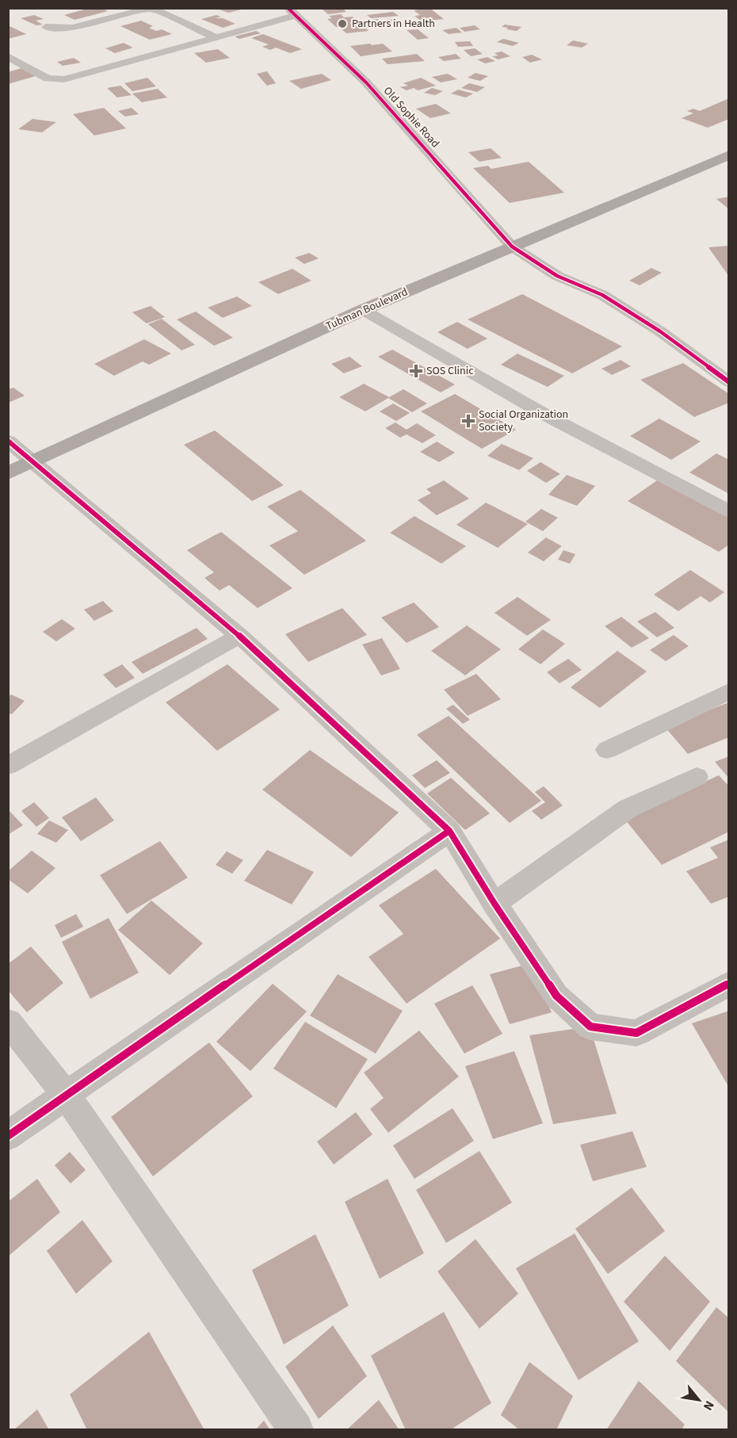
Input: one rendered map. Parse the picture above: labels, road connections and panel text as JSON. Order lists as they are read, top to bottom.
{
  "streets": {
    "highway": ["Tubman Boulevard"],
    "street": ["Old Sophie Road"]
  },
  "crossings": [
    ["Old Sophie Road", "Tubman Boulevard"]
  ],
  "places": {
    "other": ["Partners in Health"],
    "health": ["SOS Clinic", "Social Organization Society"]
  },
  "north": "bottom right"
}
